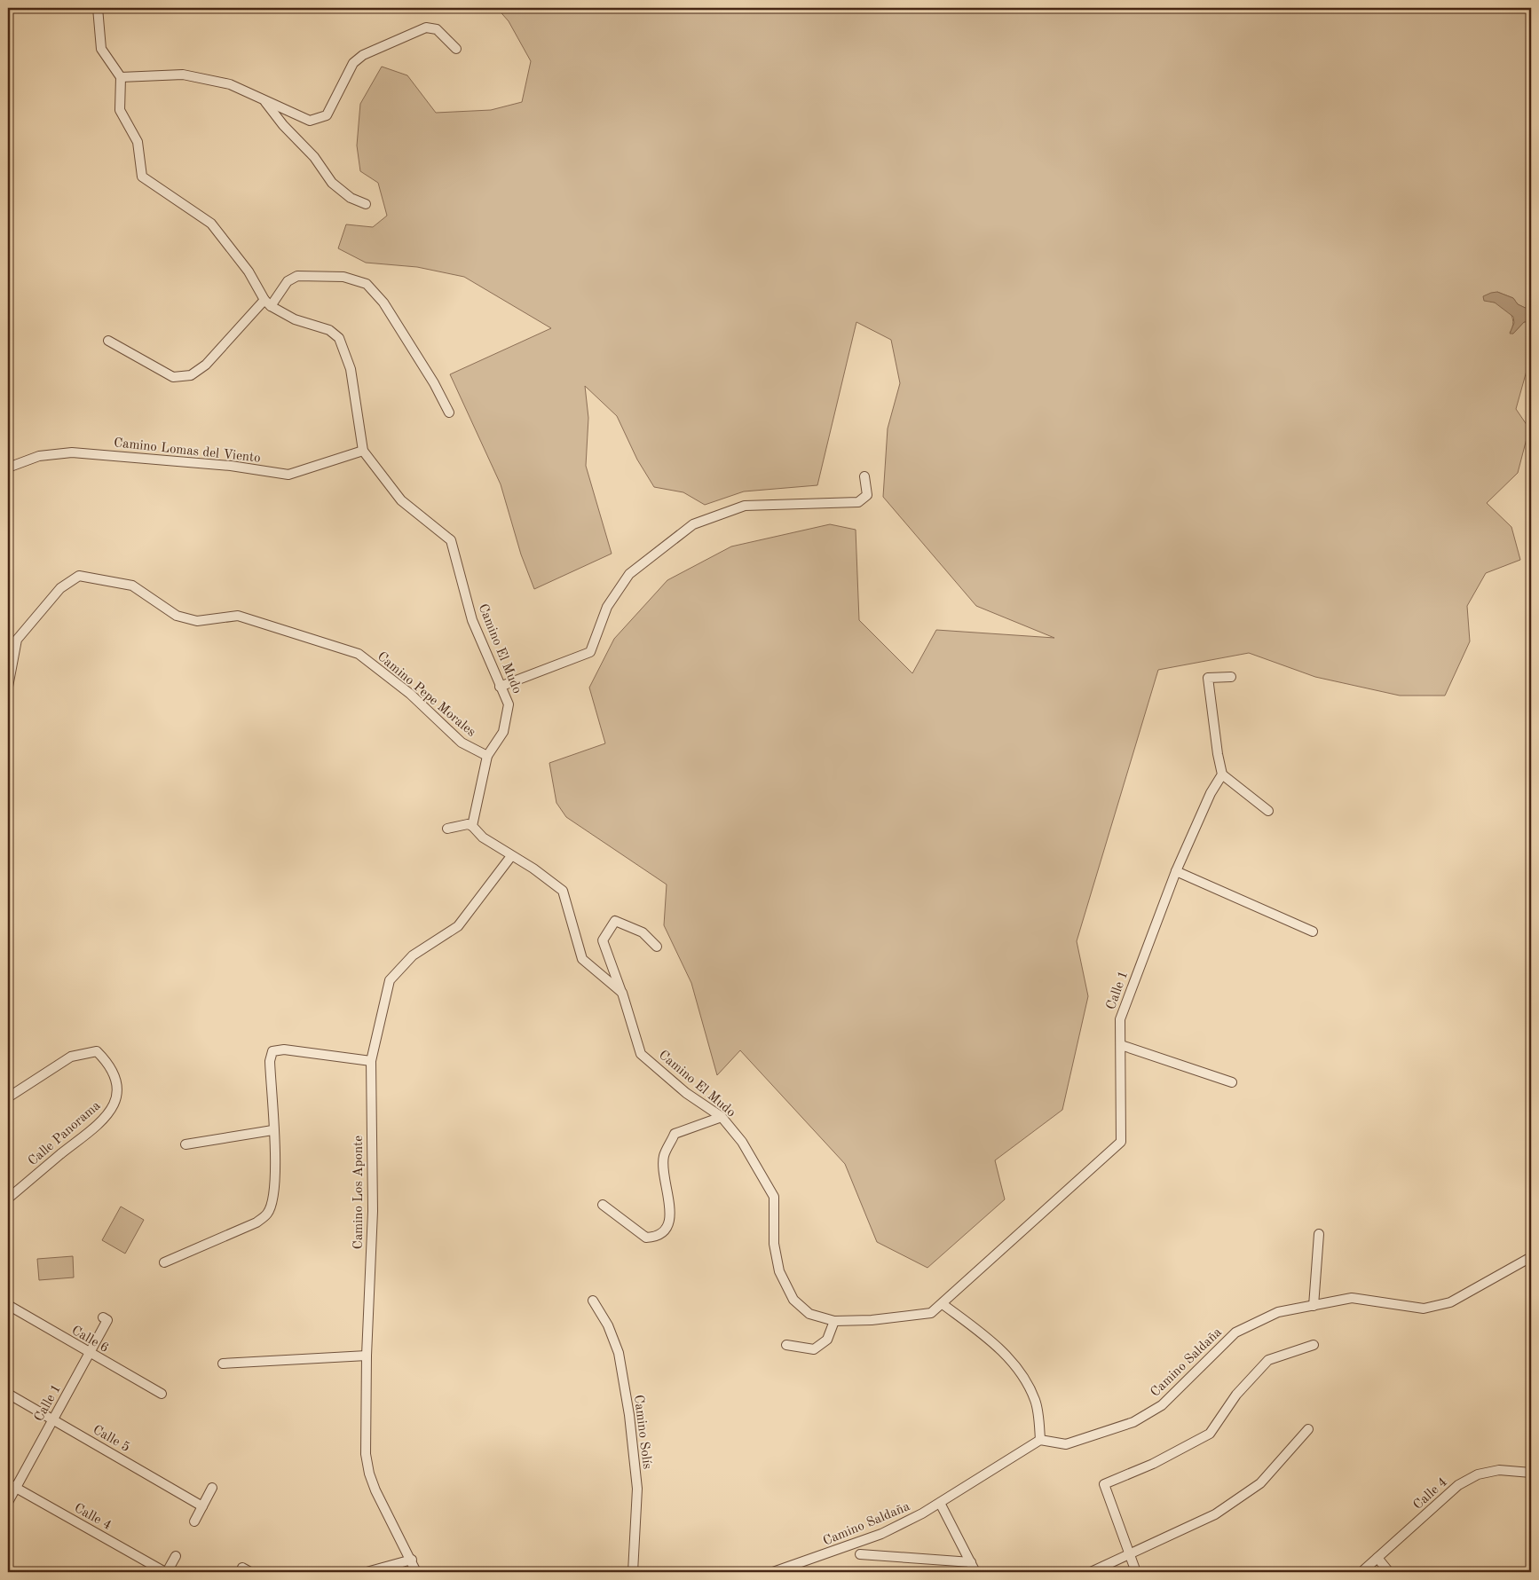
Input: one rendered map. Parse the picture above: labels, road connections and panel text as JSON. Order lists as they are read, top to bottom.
{
  "streets": {
    "street": [
      "Camino Lomas del Viento",
      "Camino El Mudo",
      "Camino Pepe Morales",
      "Calle 1",
      "Calle Panorama",
      "Camino Los Aponte",
      "Calle 6",
      "Camino Saldaña",
      "Camino Solís",
      "Calle 5",
      "Calle 4"
    ]
  },
  "crossings": [
    ["Camino Lomas del Viento", "Camino El Mudo"],
    ["Camino El Mudo", "Camino Pepe Morales"],
    ["Camino El Mudo", "Calle 1"],
    ["Calle 1", "Calle 6"],
    ["Calle 1", "Calle 5"],
    ["Calle 1", "Calle 4"]
  ]
}
